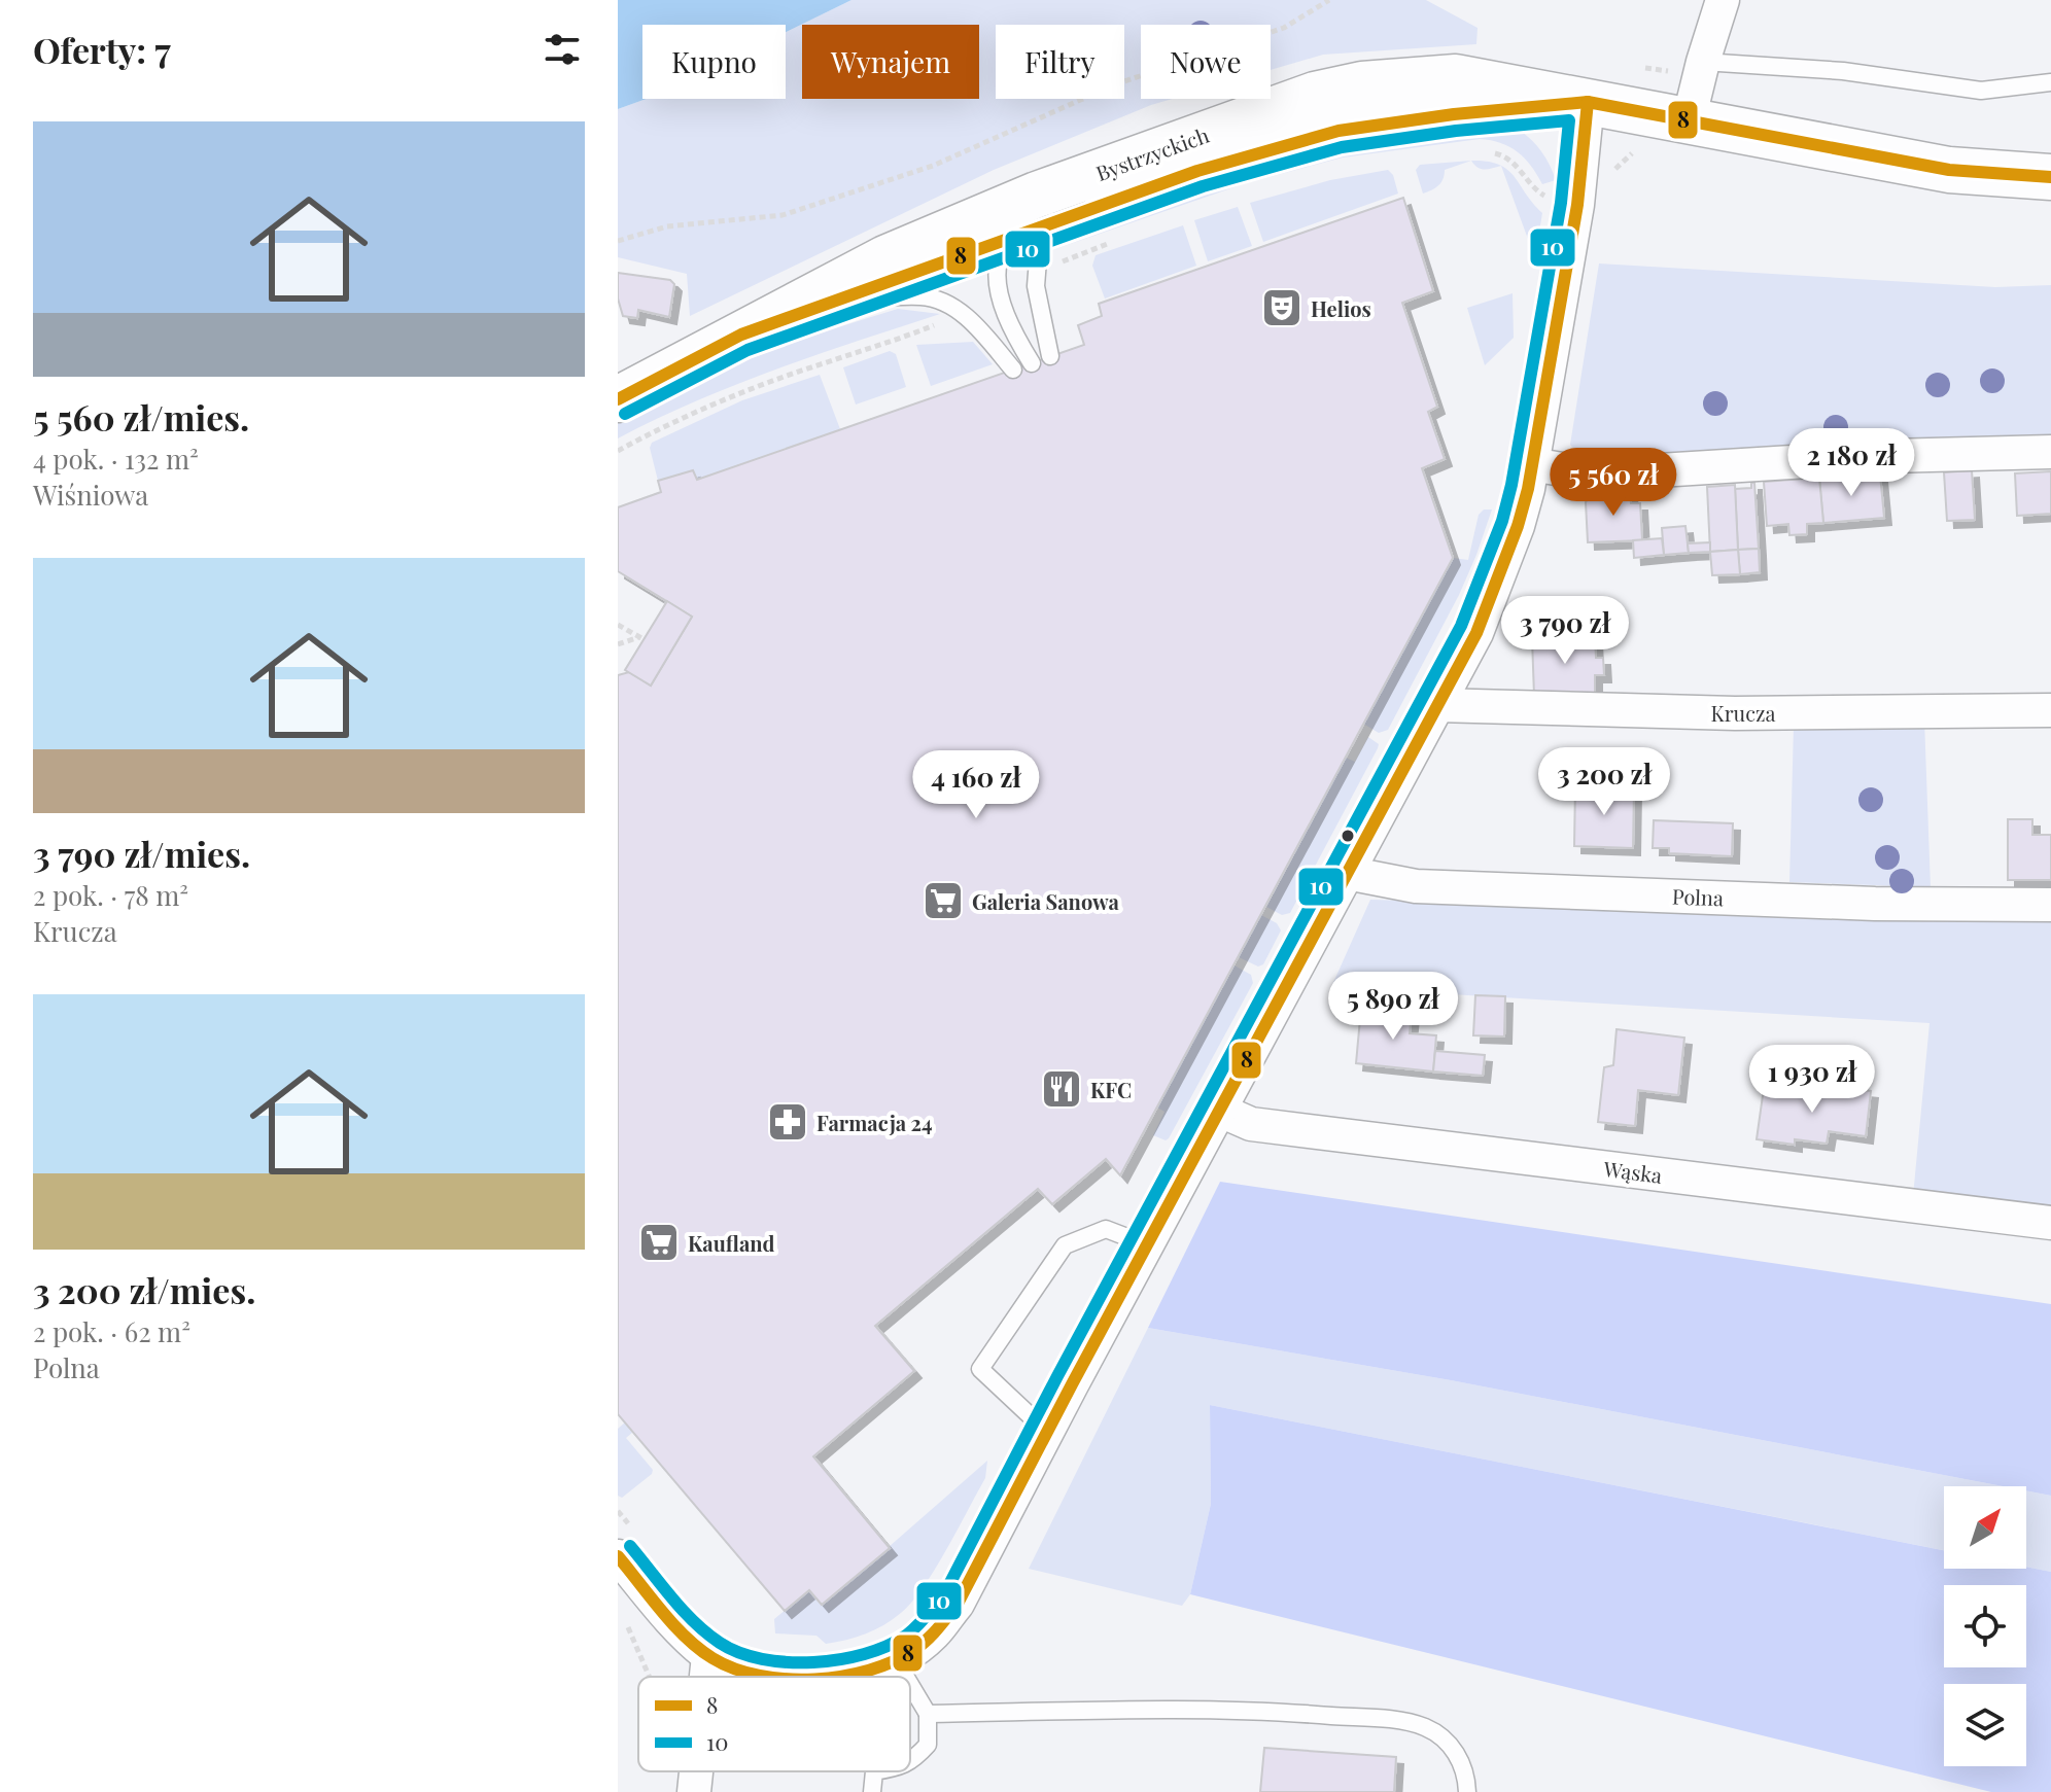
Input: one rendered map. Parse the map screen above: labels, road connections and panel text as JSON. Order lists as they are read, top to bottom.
{
  "streets": {
    "street": [
      "Bystrzyckich",
      "Krucza",
      "Polna",
      "Wąska"
    ]
  },
  "places": {
    "theatre": ["Helios"],
    "supermarket": ["Galeria Sanowa", "Kaufland"],
    "restaurant": ["KFC"],
    "pharmacy": ["Farmacja 24"]
  },
  "lines": ["transit line 8", "transit line 10"],
  "legend": ["8", "10"],
  "north": "top right",
  "page": {
    "heading": "Oferty: 7",
    "chip": [
      "Kupno",
      "Wynajem",
      "Filtry",
      "Nowe"
    ],
    "list": [
      {
        "name": "5 560 zł/mies.",
        "note": "4 pok. · 132 m² · Wiśniowa"
      },
      {
        "name": "3 790 zł/mies.",
        "note": "2 pok. · 78 m² · Krucza"
      },
      {
        "name": "3 200 zł/mies.",
        "note": "2 pok. · 62 m² · Polna"
      }
    ],
    "price": [
      "2 180 zł",
      "5 560 zł",
      "3 790 zł",
      "3 200 zł",
      "4 160 zł",
      "5 890 zł",
      "1 930 zł"
    ]
  }
}
